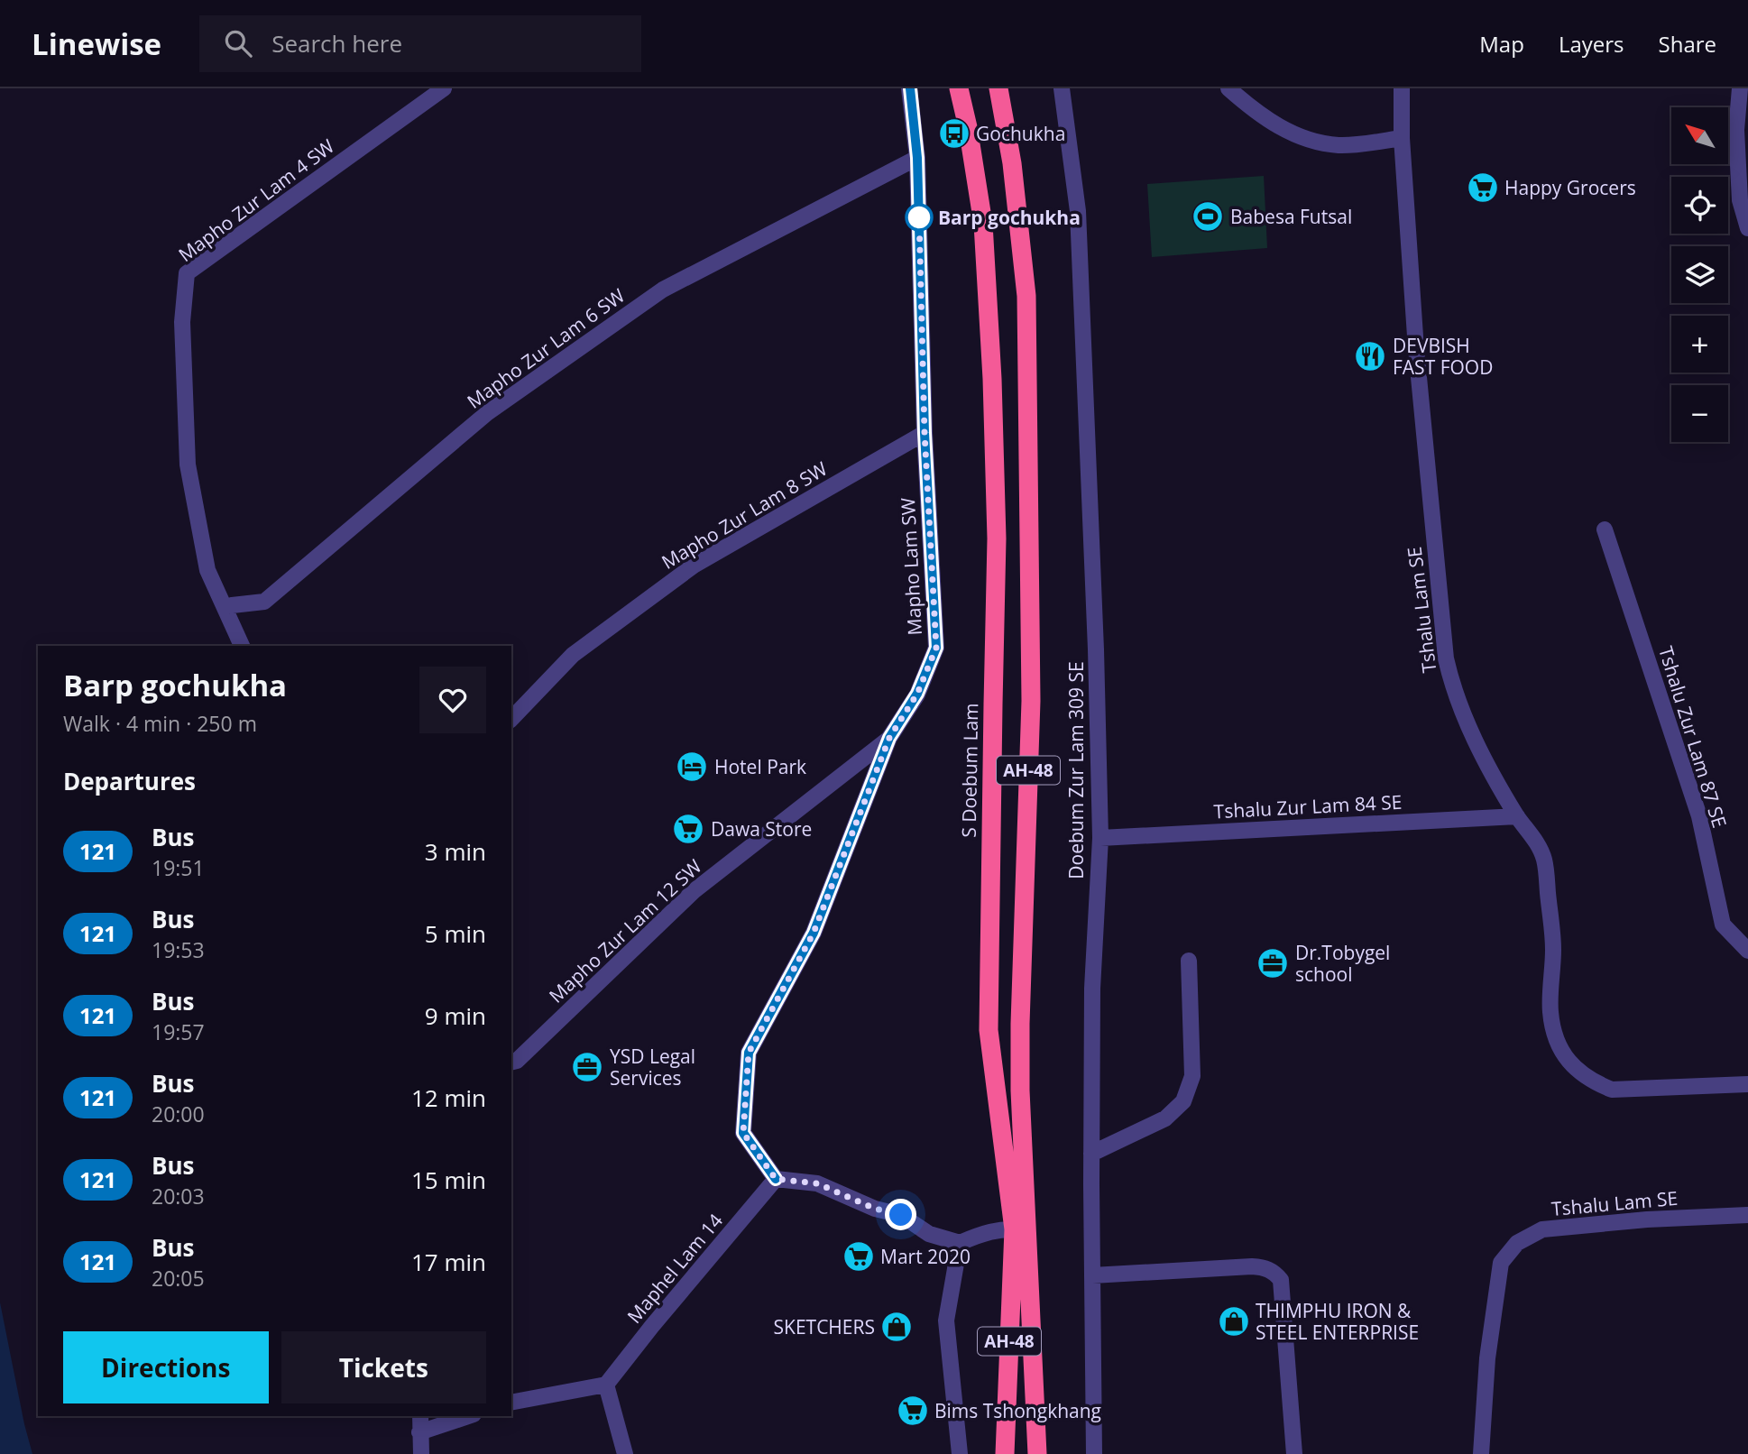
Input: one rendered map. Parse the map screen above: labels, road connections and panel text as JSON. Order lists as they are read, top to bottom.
{
  "streets": {
    "highway": ["S Doebum Lam", "AH-48"],
    "street": [
      "Mapho Zur Lam 4 SW",
      "Mapho Zur Lam 6 SW",
      "Mapho Zur Lam 8 SW",
      "Mapho Lam SW",
      "Tshalu Lam SE",
      "Tshalu Zur Lam 87 SE",
      "Doebum Zur Lam 309 SE",
      "Tshalu Zur Lam 84 SE",
      "Mapho Zur Lam 12 SW",
      "Maphel Lam 14"
    ]
  },
  "crossings": [
    ["Mapho Zur Lam 4 SW", "Mapho Zur Lam 6 SW"],
    ["Mapho Zur Lam 6 SW", "Mapho Lam SW"],
    ["Mapho Zur Lam 8 SW", "Mapho Lam SW"],
    ["Mapho Lam SW", "Mapho Zur Lam 12 SW"],
    ["Mapho Lam SW", "Maphel Lam 14"],
    ["Tshalu Lam SE", "Tshalu Zur Lam 84 SE"],
    ["Doebum Zur Lam 309 SE", "Tshalu Zur Lam 84 SE"]
  ],
  "places": {
    "bus stop": ["Gochukha"],
    "supermarket": [
      "Happy Grocers",
      "Dawa Store",
      "Mart 2020",
      "Bims Tshongkhang"
    ],
    "sports": ["Babesa Futsal"],
    "other": ["Barp gochukha"],
    "restaurant": ["DEVBISH FAST FOOD"],
    "hotel": ["Hotel Park"],
    "office": ["Dr.Tobygel school", "YSD Legal Services"],
    "shop": ["THIMPHU IRON & STEEL ENTERPRISE", "SKETCHERS"]
  },
  "lines": ["bus line 121"],
  "north": "top left",
  "page": {
    "header": "Linewise",
    "search": "Search here",
    "nav": ["Map", "Layers", "Share"],
    "map_buttons": ["+", "−"],
    "heading": [
      ["Barp gochukha", "Walk · 4 min · 250 m"],
      "Departures"
    ],
    "list": [
      {
        "mark": "121",
        "name": "Bus",
        "note": "19:51",
        "value": "3 min"
      },
      {
        "mark": "121",
        "name": "Bus",
        "note": "19:53",
        "value": "5 min"
      },
      {
        "mark": "121",
        "name": "Bus",
        "note": "19:57",
        "value": "9 min"
      },
      {
        "mark": "121",
        "name": "Bus",
        "note": "20:00",
        "value": "12 min"
      },
      {
        "mark": "121",
        "name": "Bus",
        "note": "20:03",
        "value": "15 min"
      },
      {
        "mark": "121",
        "name": "Bus",
        "note": "20:05",
        "value": "17 min"
      }
    ],
    "buttons": ["Directions", "Tickets"]
  }
}
